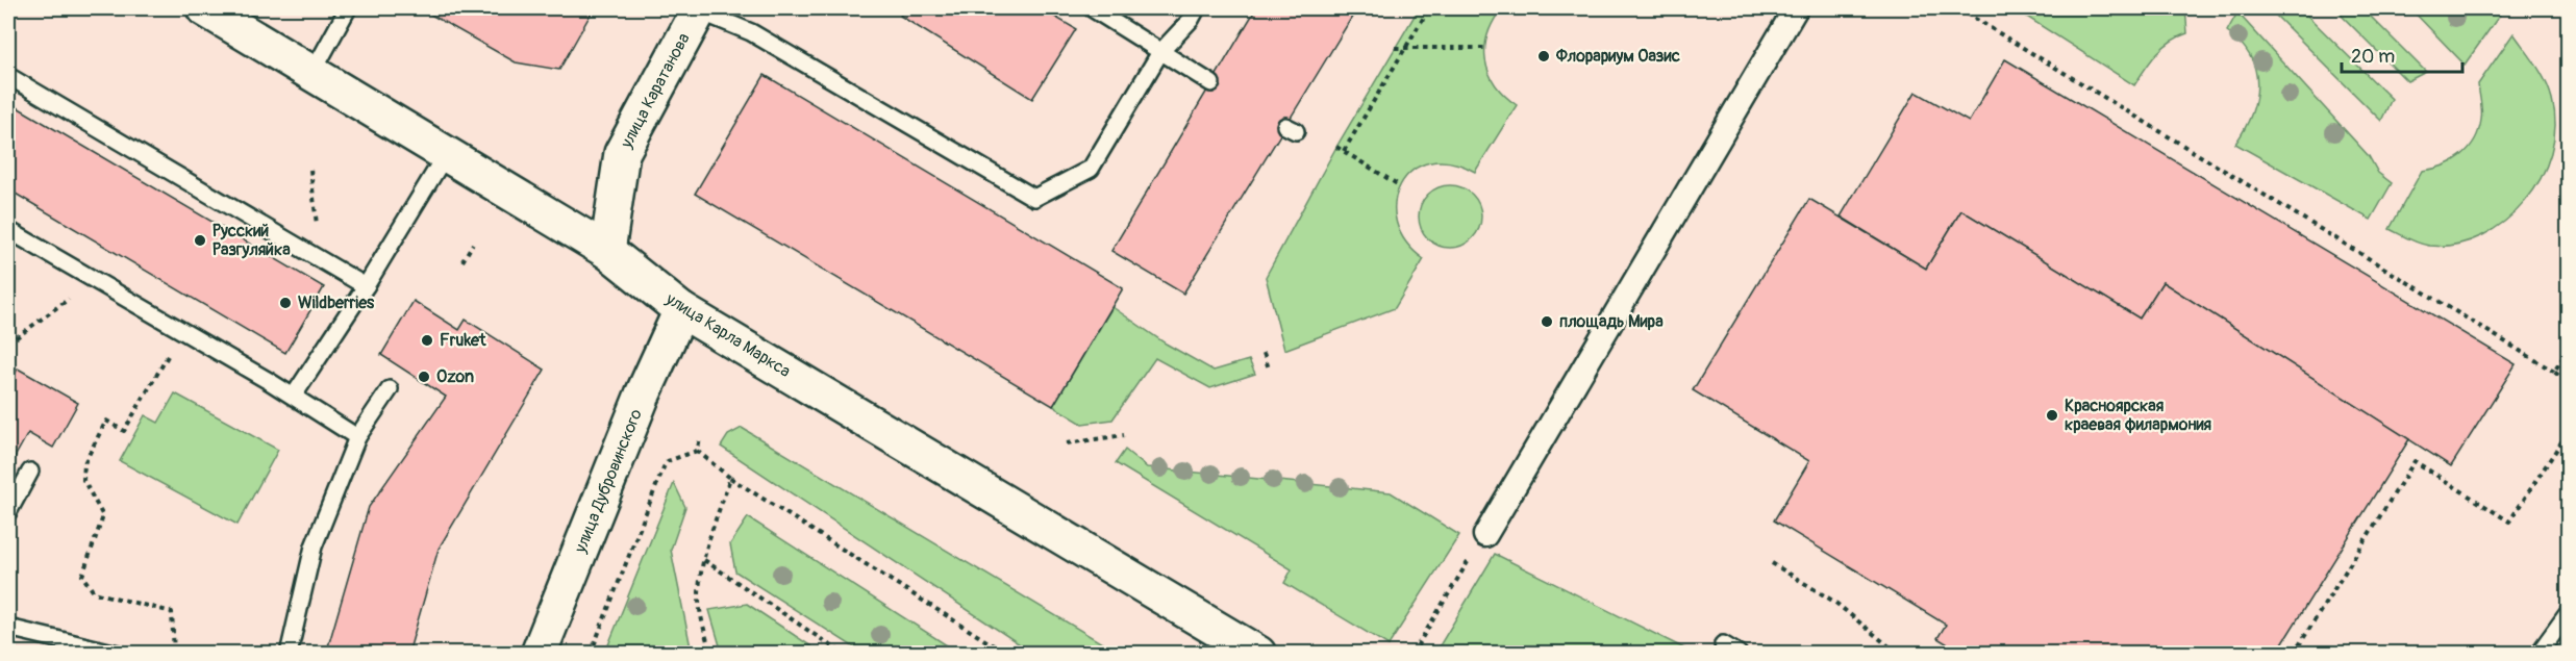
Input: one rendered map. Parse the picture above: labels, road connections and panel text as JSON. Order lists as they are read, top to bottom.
{
  "streets": {
    "main road": ["улица Каратанова", "улица Карла Маркса", "улица Дубровинского"]
  },
  "crossings": [
    ["улица Каратанова", "улица Карла Маркса"],
    ["улица Карла Маркса", "улица Дубровинского"]
  ],
  "places": [
    "Флорариум Оазис",
    "Русский Разгуляйка",
    "Wildberries",
    "площадь Мира",
    "Fruket",
    "Ozon",
    "Красноярская краевая филармония"
  ],
  "scale_bar": "20 m"
}
